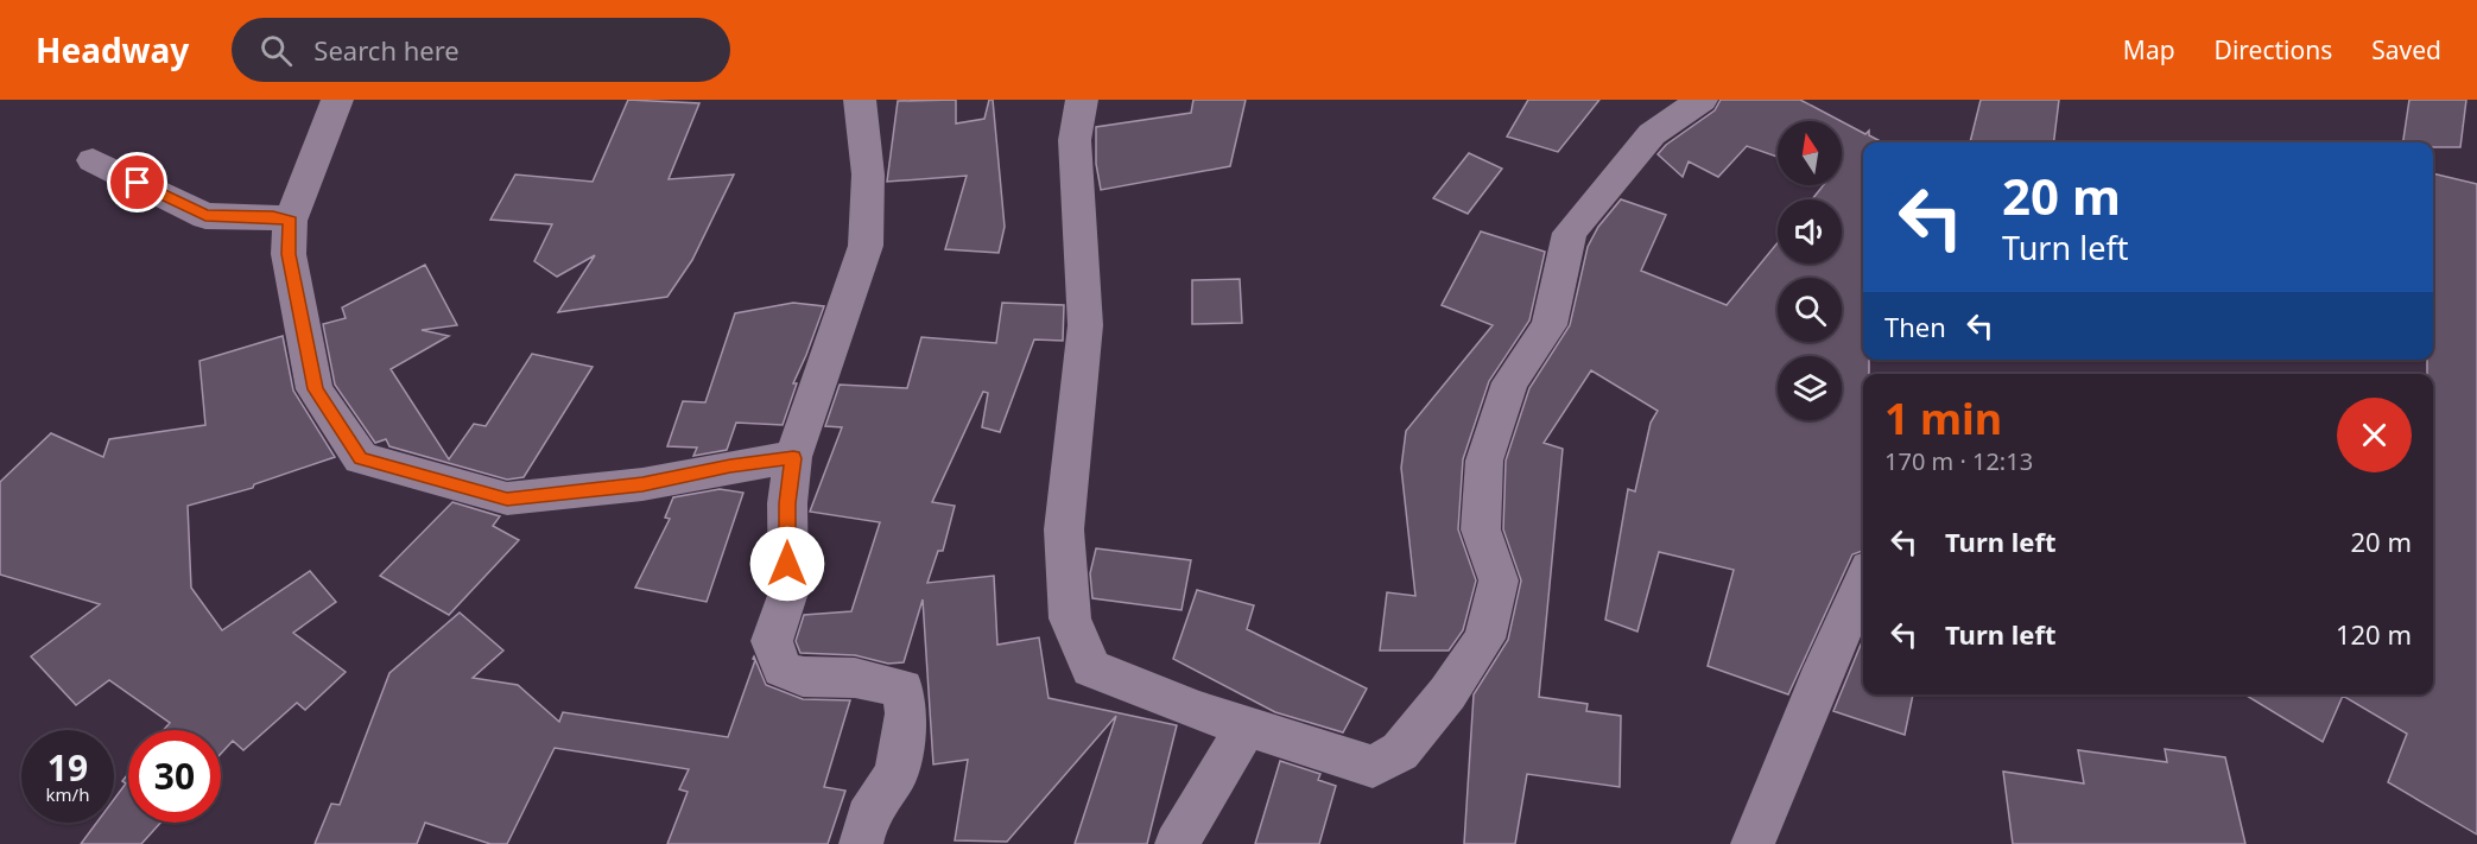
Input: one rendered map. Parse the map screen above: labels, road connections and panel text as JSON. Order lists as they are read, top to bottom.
{
  "north": "top",
  "page": {
    "header": "Headway",
    "search": "Search here",
    "nav": ["Map", "Directions", "Saved"],
    "turn": ["20 m", "Turn left"],
    "then": "Then",
    "heading": ["1 min", "170 m · 12:13"],
    "list": [
      {
        "name": "Turn left",
        "value": "20 m"
      },
      {
        "name": "Turn left",
        "value": "120 m"
      }
    ],
    "speed": "19 km/h",
    "limit": "30"
  }
}
